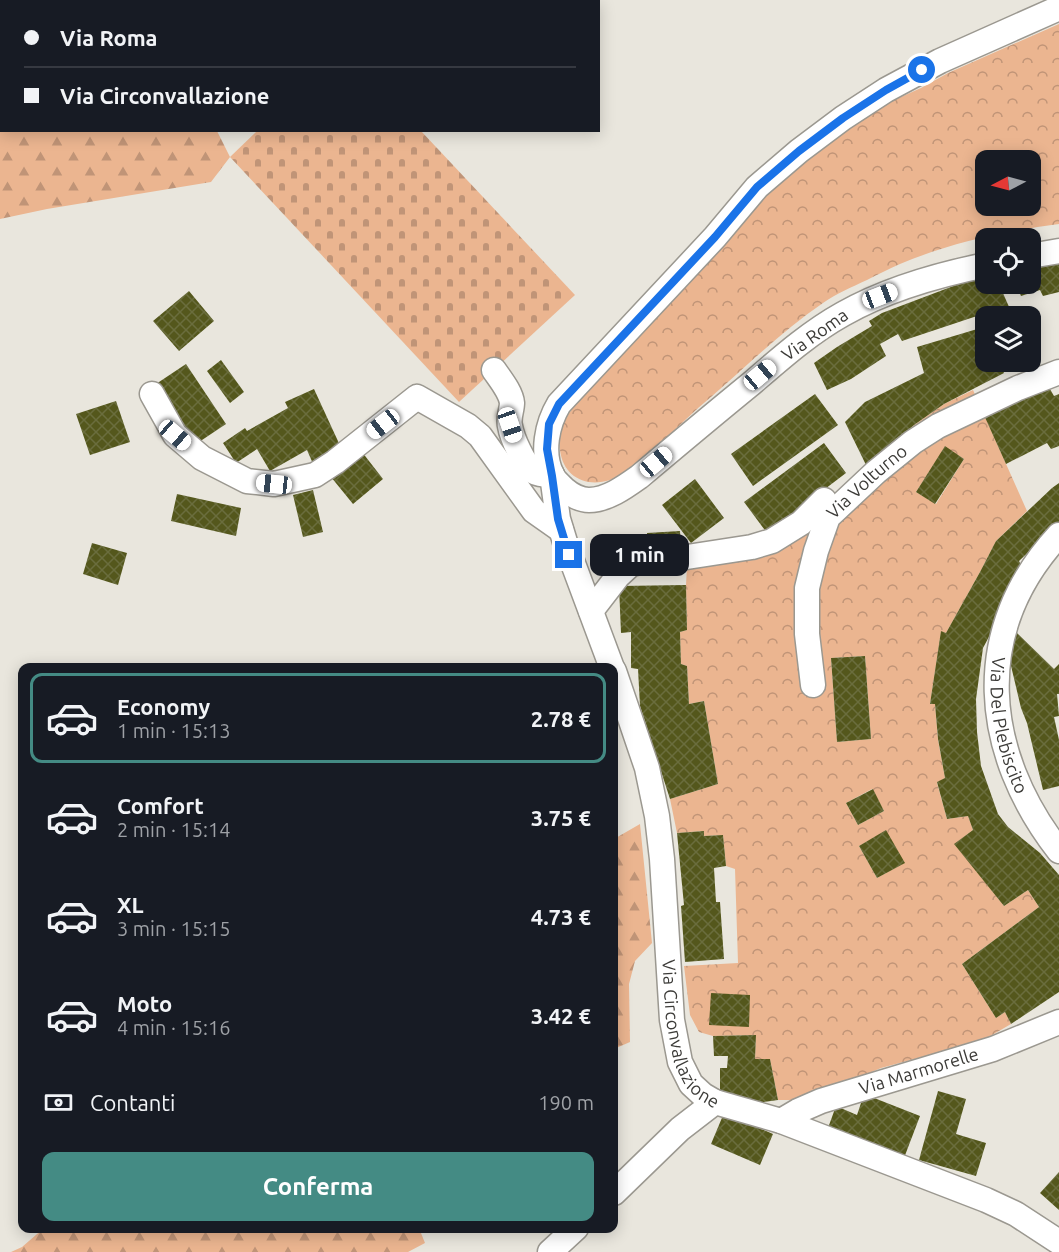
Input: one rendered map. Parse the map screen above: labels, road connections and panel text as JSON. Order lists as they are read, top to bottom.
{
  "streets": {
    "street": [
      "Via Roma",
      "Via Volturno",
      "Via Del Plebiscito",
      "Via Circonvallazione",
      "Via Marmorelle"
    ]
  },
  "crossings": [
    ["Via Roma", "Via Circonvallazione"],
    ["Via Circonvallazione", "Via Marmorelle"]
  ],
  "north": "left",
  "page": {
    "banner": ["Via Roma", "Via Circonvallazione"],
    "bubble": "1 min",
    "list": [
      {
        "name": "Economy",
        "note": "1 min · 15:13",
        "value": "2.78 €"
      },
      {
        "name": "Comfort",
        "note": "2 min · 15:14",
        "value": "3.75 €"
      },
      {
        "name": "XL",
        "note": "3 min · 15:15",
        "value": "4.73 €"
      },
      {
        "name": "Moto",
        "note": "4 min · 15:16",
        "value": "3.42 €"
      }
    ],
    "pay": ["Contanti", "190 m"],
    "buttons": "Conferma"
  }
}
